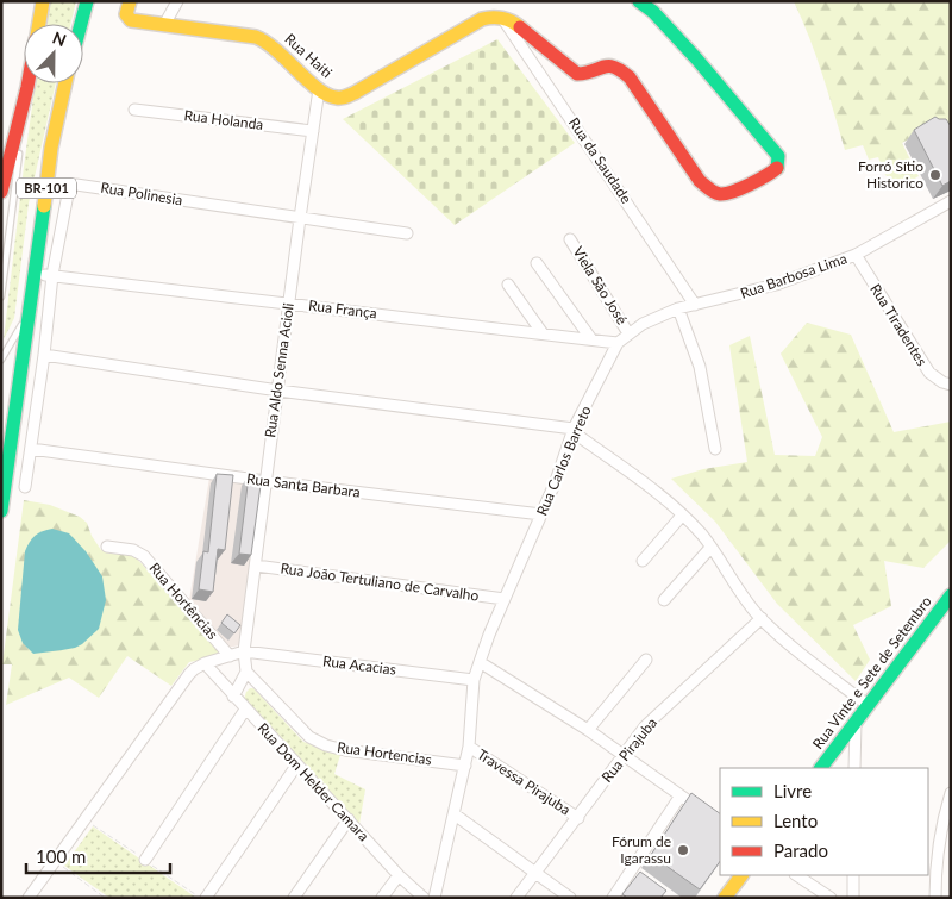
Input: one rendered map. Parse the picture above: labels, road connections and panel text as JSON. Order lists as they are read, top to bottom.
{
  "streets": {
    "main road": ["Rua Haiti", "BR-101", "Rua Vinte e Sete de Setembro"],
    "street": [
      "Rua Holanda",
      "Rua da Saudade",
      "Rua Polinesia",
      "Rua Barbosa Lima",
      "Viela São José",
      "Rua França",
      "Rua Tiradentes",
      "Rua Aldo Senna Acioli",
      "Rua Carlos Barreto",
      "Rua Santa Barbara",
      "Rua João Tertuliano de Carvalho",
      "Rua Hortências",
      "Rua Acacias",
      "Rua Pirajuba",
      "Rua Hortencias",
      "Rua Dom Helder Camara",
      "Travessa Pirajuba"
    ]
  },
  "crossings": [
    ["Rua Haiti", "Rua da Saudade"],
    ["Rua Haiti", "Rua Aldo Senna Acioli"],
    ["Rua Holanda", "Rua Aldo Senna Acioli"],
    ["Rua da Saudade", "Rua Barbosa Lima"],
    ["Rua da Saudade", "Rua Carlos Barreto"],
    ["BR-101", "Rua França"],
    ["Rua Polinesia", "Rua França"],
    ["Rua Polinesia", "Rua Aldo Senna Acioli"],
    ["Rua Polinesia", "Rua Santa Barbara"],
    ["Rua Barbosa Lima", "Rua Tiradentes"],
    ["Rua Barbosa Lima", "Rua Carlos Barreto"],
    ["Viela São José", "Rua Carlos Barreto"],
    ["Rua França", "Rua Aldo Senna Acioli"],
    ["Rua França", "Rua Carlos Barreto"],
    ["Rua Aldo Senna Acioli", "Rua Santa Barbara"],
    ["Rua Aldo Senna Acioli", "Rua João Tertuliano de Carvalho"],
    ["Rua Aldo Senna Acioli", "Rua Acacias"],
    ["Rua Carlos Barreto", "Rua Santa Barbara"],
    ["Rua Carlos Barreto", "Rua João Tertuliano de Carvalho"],
    ["Rua Carlos Barreto", "Rua Acacias"],
    ["Rua Carlos Barreto", "Rua Hortencias"],
    ["Rua Carlos Barreto", "Travessa Pirajuba"],
    ["Rua Pirajuba", "Travessa Pirajuba"]
  ],
  "places": ["Forró Sítio Historico", "Fórum de Igarassu"],
  "legend": ["Livre", "Lento", "Parado"],
  "scale_bar": "100 m",
  "north": "top"
}
